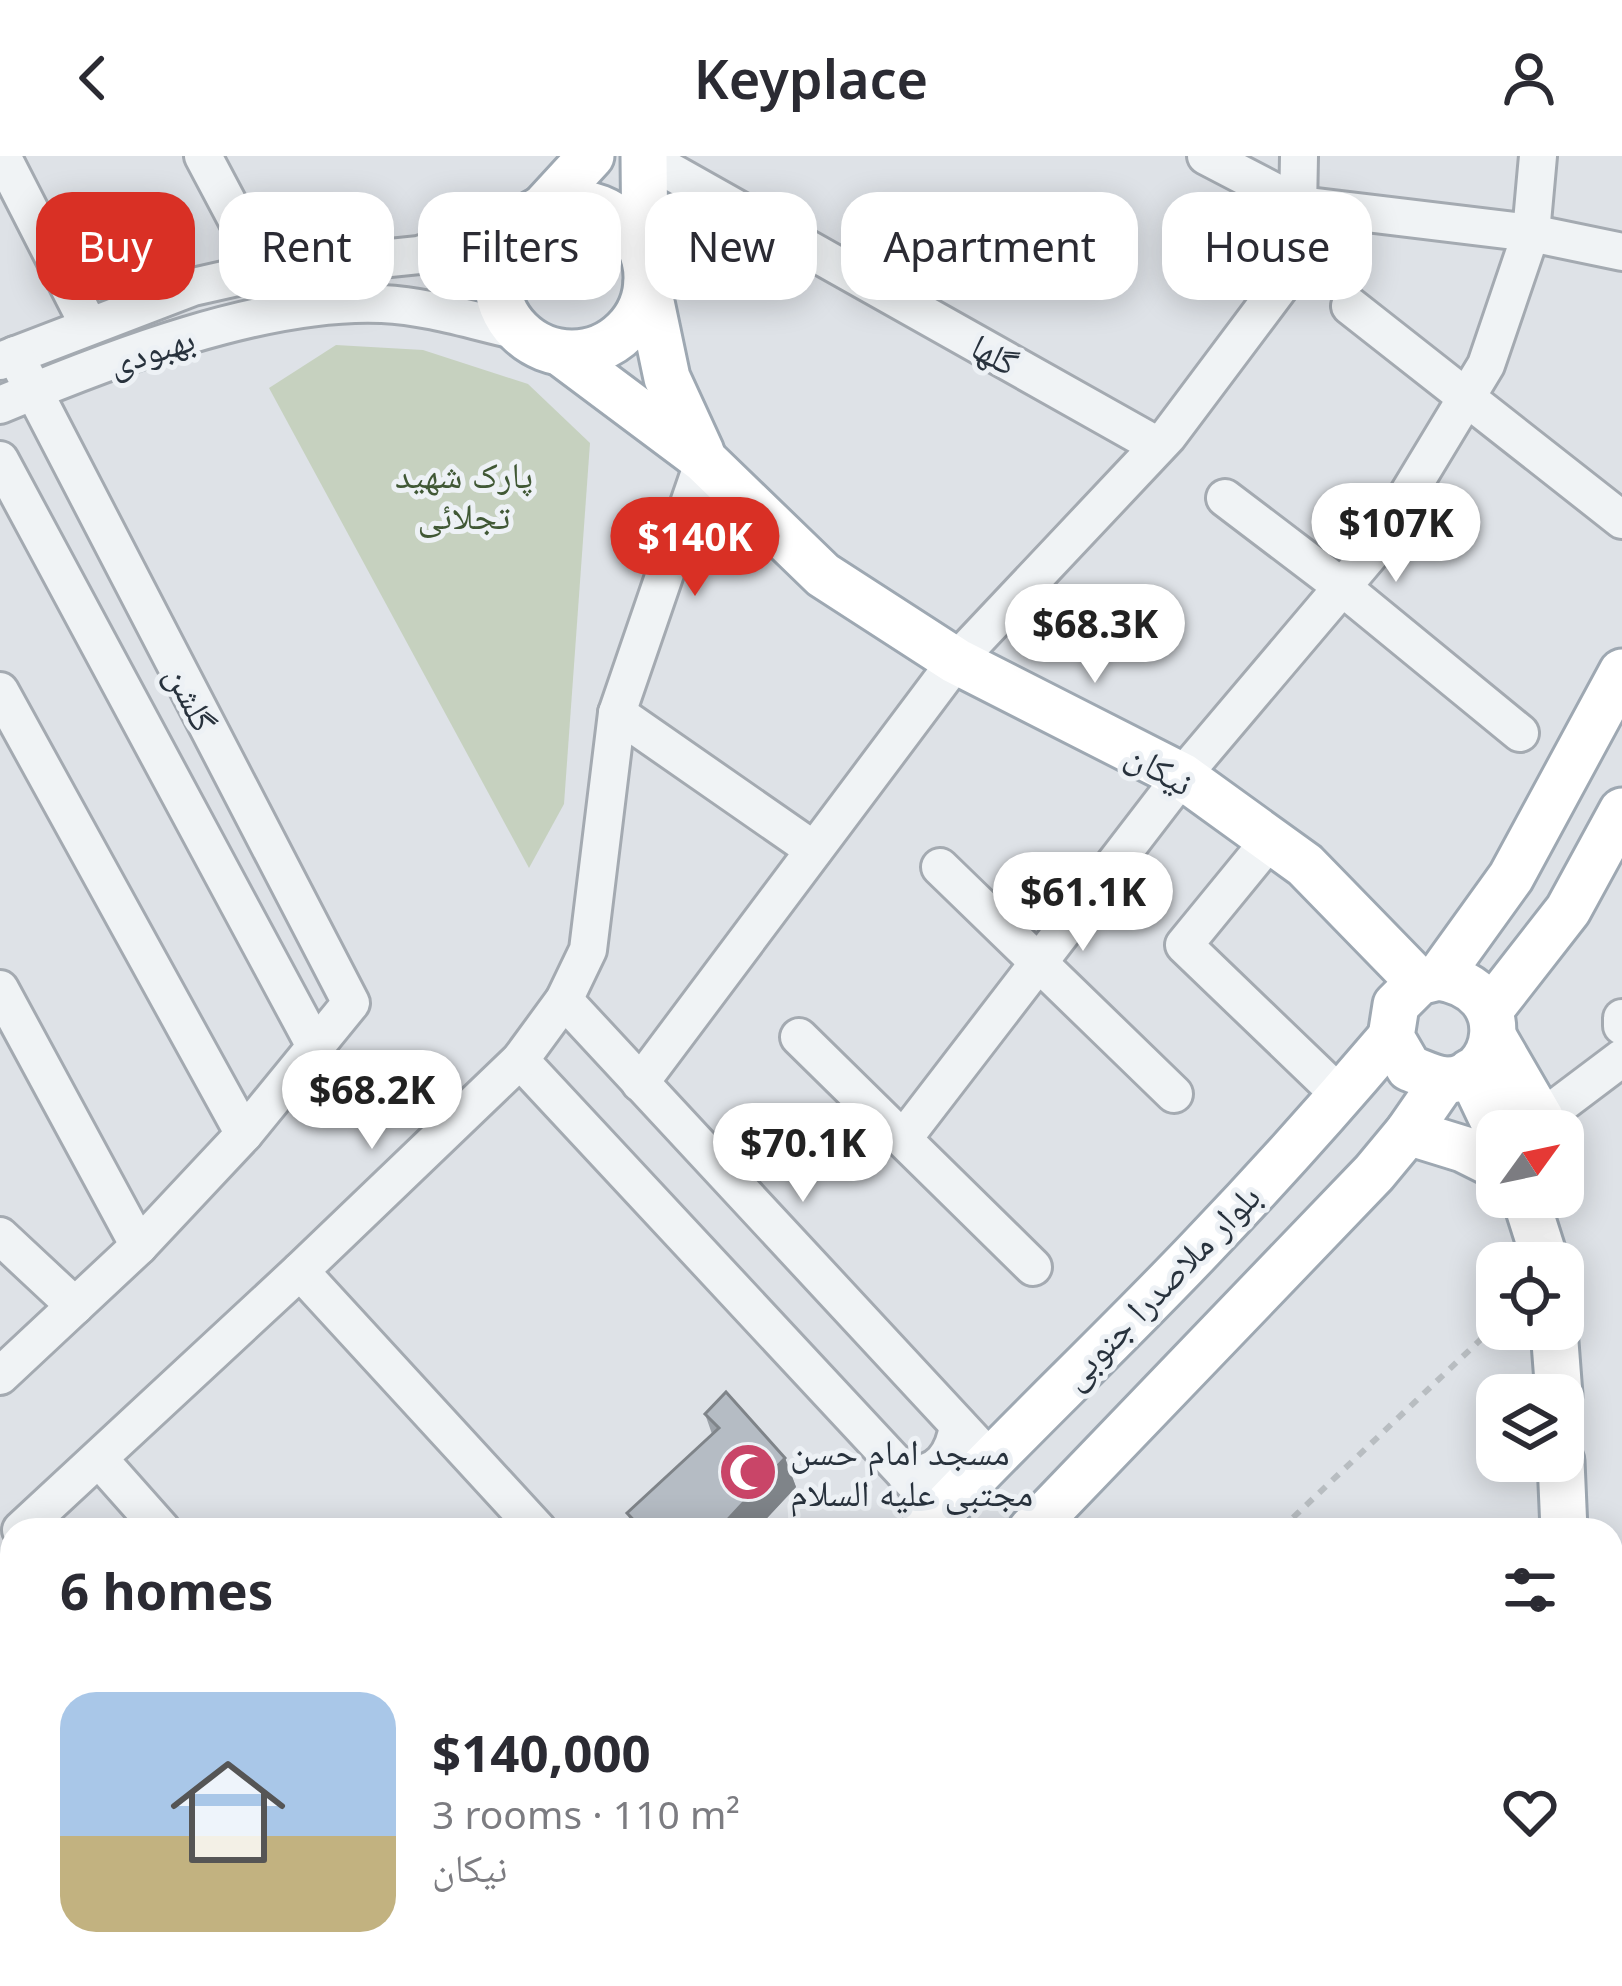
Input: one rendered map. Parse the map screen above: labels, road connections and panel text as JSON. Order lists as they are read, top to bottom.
{
  "streets": {
    "main road": ["نیکان", "بلوار ملاصدرا جنوبی"],
    "street": ["بهبودی", "گلها", "گلشن"]
  },
  "crossings": [
    ["بهبودی", "گلشن"],
    ["نیکان", "بلوار ملاصدرا جنوبی"]
  ],
  "parks": ["پارک شهید تجلائی"],
  "places": {
    "mosque": ["مسجد امام حسن مجتبی علیه السلام"]
  },
  "north": "top right",
  "page": {
    "header": "Keyplace",
    "chip": [
      "Buy",
      "Rent",
      "Filters",
      "New",
      "Apartment",
      "House"
    ],
    "price": [
      "$107K",
      "$140K",
      "$68.3K",
      "$61.1K",
      "$68.2K",
      "$70.1K"
    ],
    "heading": "6 homes",
    "list": [
      {
        "name": "$140,000",
        "note": "3 rooms · 110 m² · نیکان"
      }
    ]
  }
}
